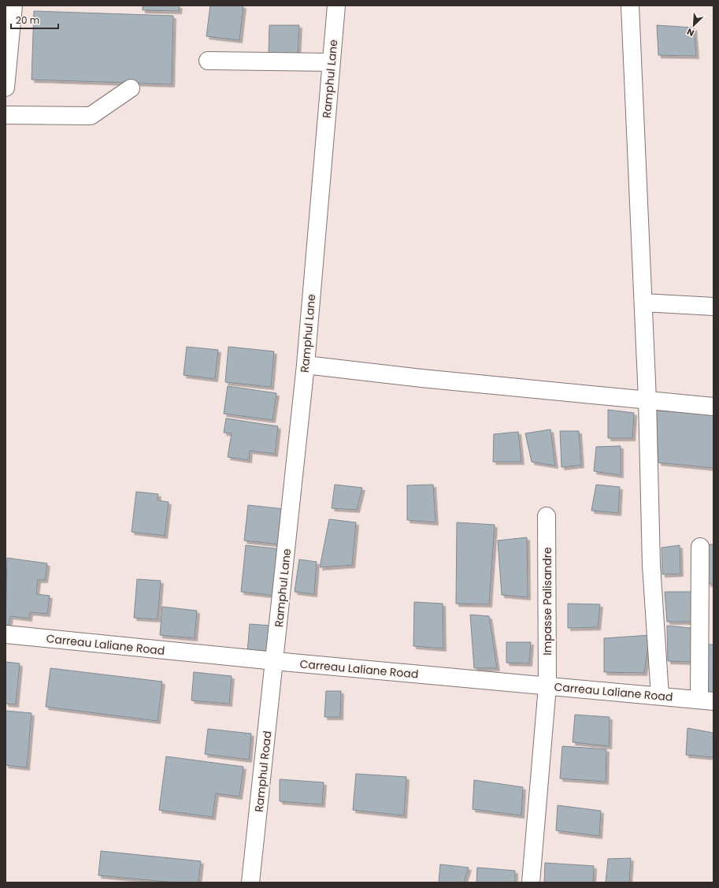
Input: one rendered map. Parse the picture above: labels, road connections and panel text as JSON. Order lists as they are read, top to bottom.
{
  "streets": {
    "street": [
      "Ramphul Lane",
      "Impasse Palisandre",
      "Carreau Laliane Road",
      "Ramphul Road"
    ]
  },
  "crossings": [
    ["Ramphul Lane", "Carreau Laliane Road"],
    ["Ramphul Lane", "Ramphul Road"],
    ["Impasse Palisandre", "Carreau Laliane Road"],
    ["Carreau Laliane Road", "Ramphul Road"]
  ],
  "scale_bar": "20 m",
  "north": "bottom left"
}
